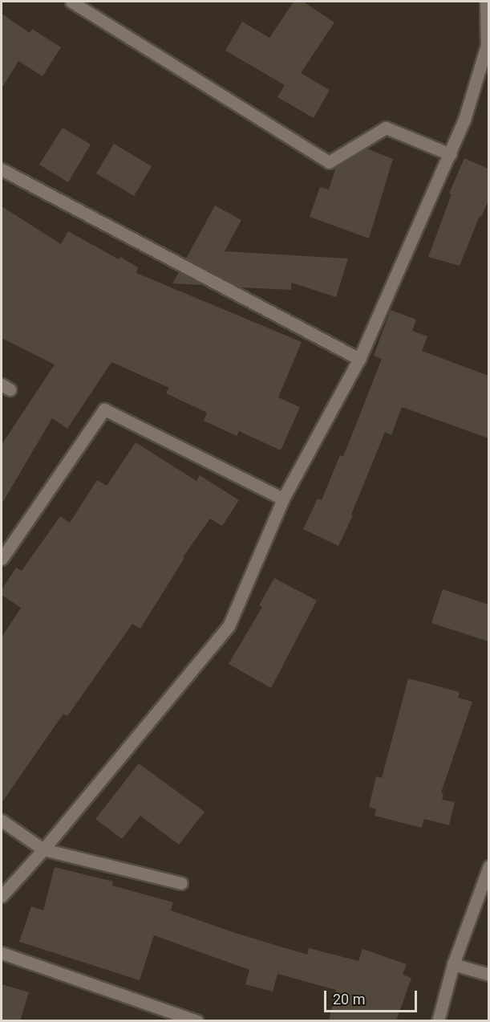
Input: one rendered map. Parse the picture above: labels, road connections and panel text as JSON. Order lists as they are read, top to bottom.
{
  "scale_bar": "20 m"
}
